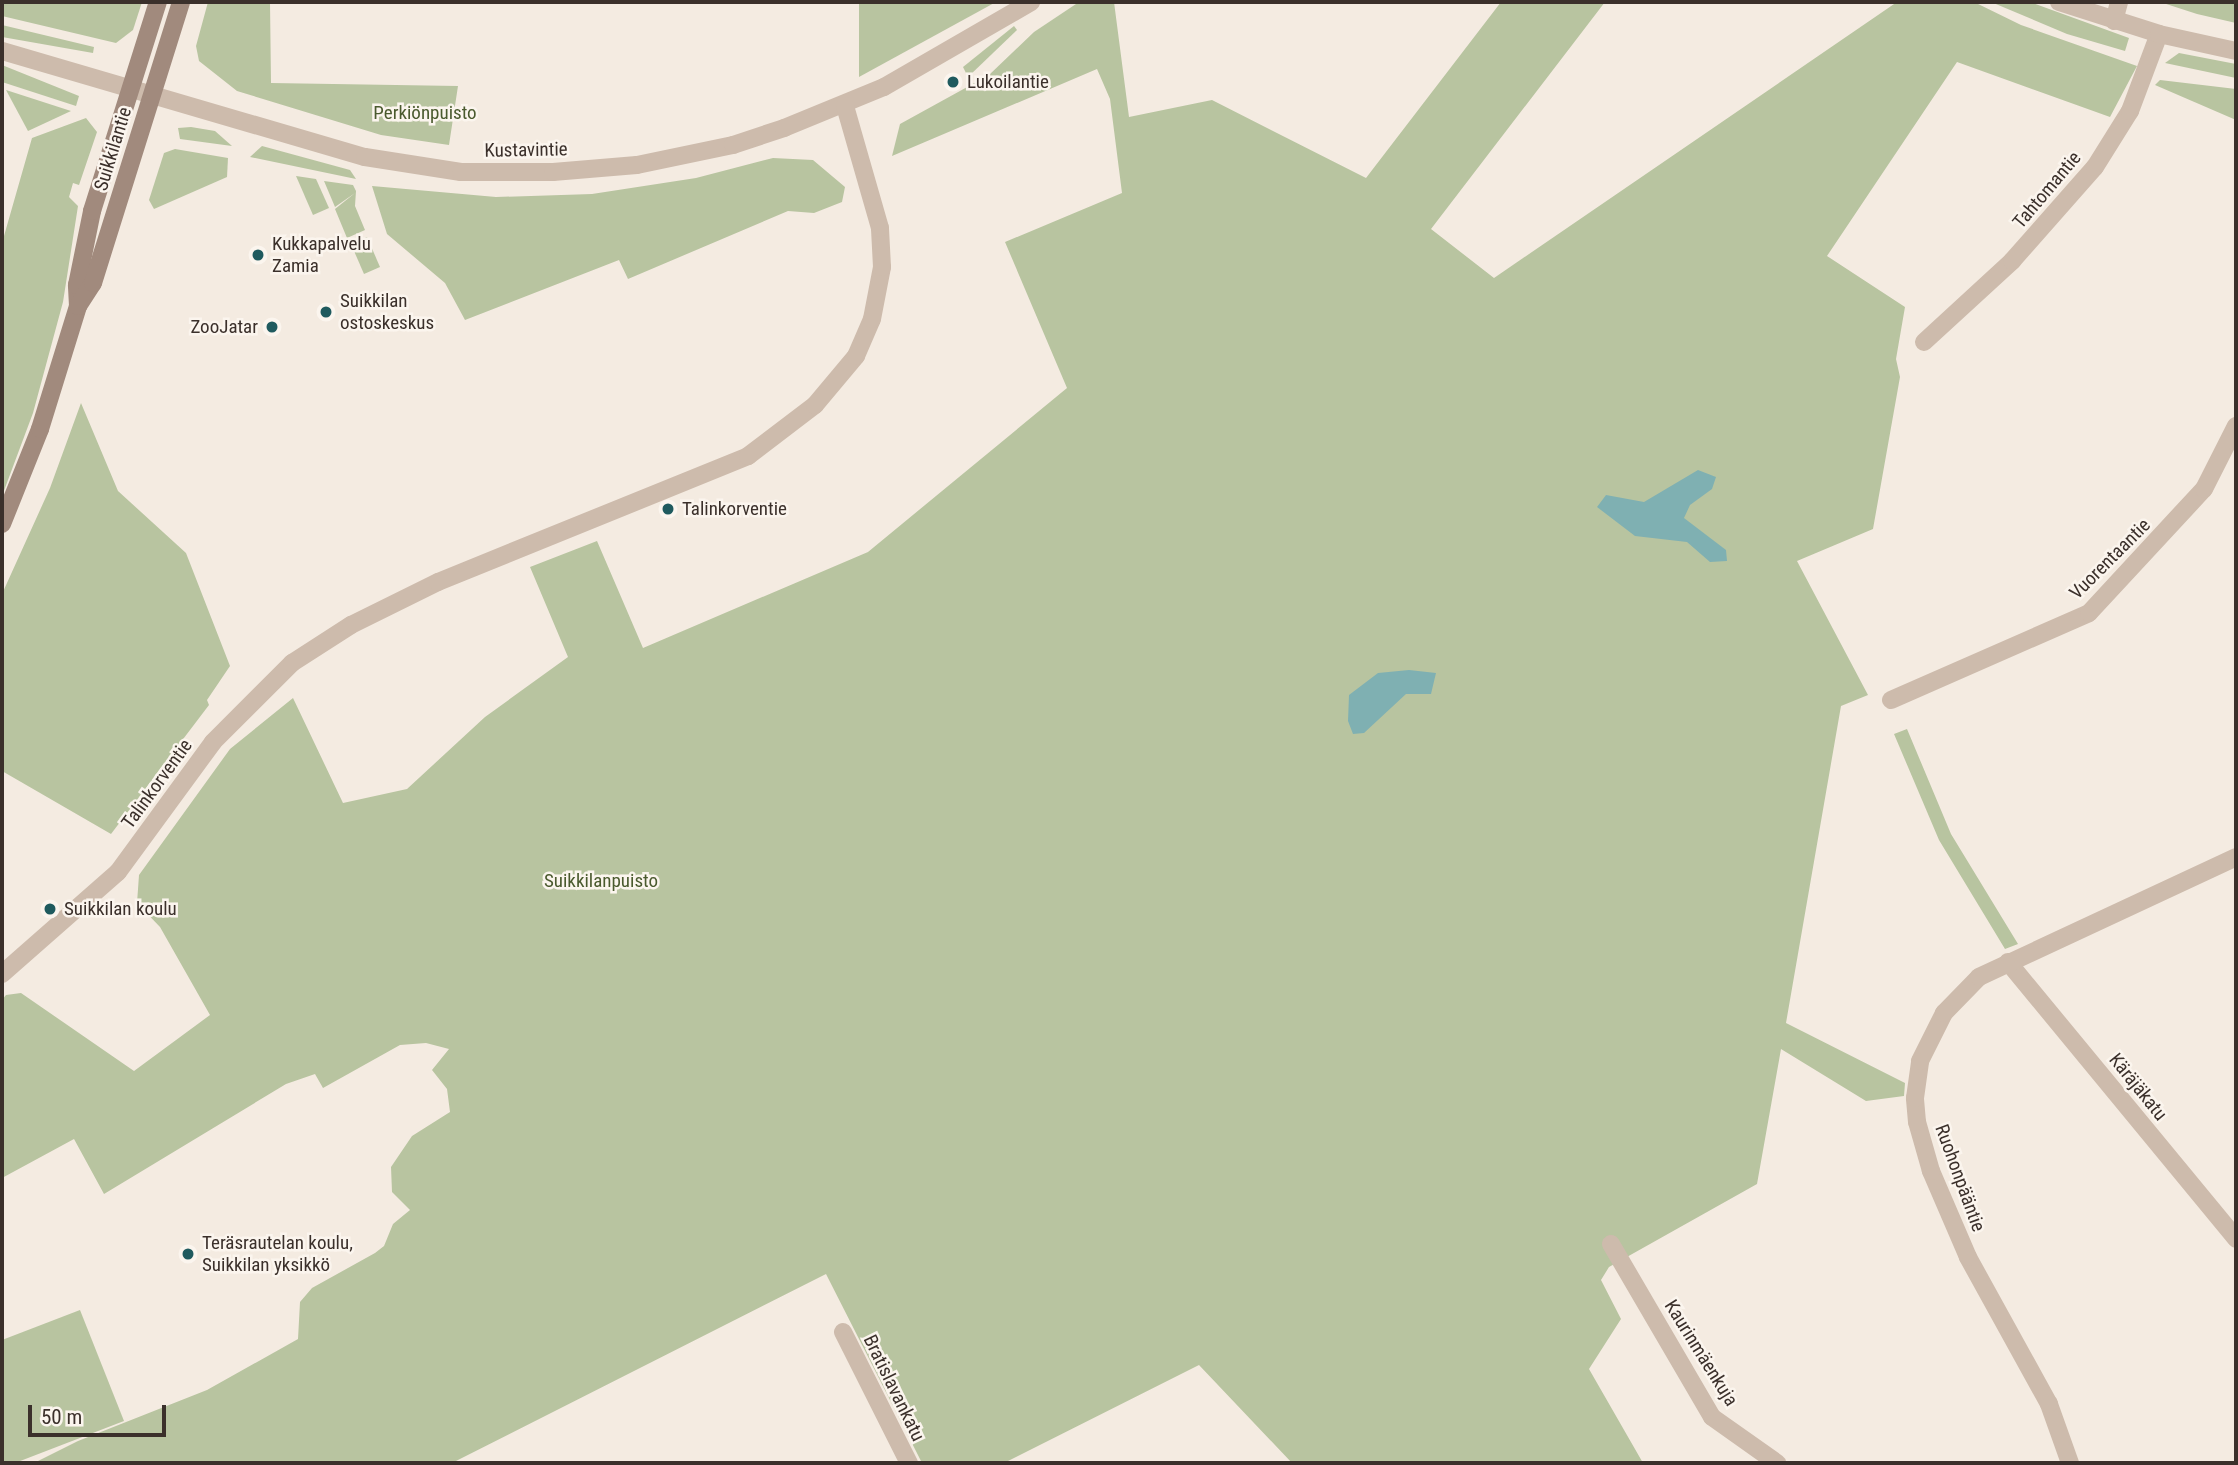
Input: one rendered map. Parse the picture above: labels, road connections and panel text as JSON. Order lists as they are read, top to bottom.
{
  "streets": {
    "main road": ["Suikkilantie"],
    "street": [
      "Kustavintie",
      "Tahtomantie",
      "Vuorentaantie",
      "Talinkorventie",
      "Käräjäkatu",
      "Ruohonpääntie",
      "Kaurinmäenkuja",
      "Bratislavankatu"
    ]
  },
  "crossings": [
    ["Suikkilantie", "Kustavintie"],
    ["Kustavintie", "Talinkorventie"],
    ["Käräjäkatu", "Ruohonpääntie"]
  ],
  "parks": ["Perkiönpuisto", "Suikkilanpuisto"],
  "places": [
    "Lukoilantie",
    "Kukkapalvelu Zamia",
    "Suikkilan ostoskeskus",
    "ZooJatar",
    "Talinkorventie",
    "Suikkilan koulu",
    "Teräsrautelan koulu, Suikkilan yksikkö"
  ],
  "scale_bar": "50 m"
}
